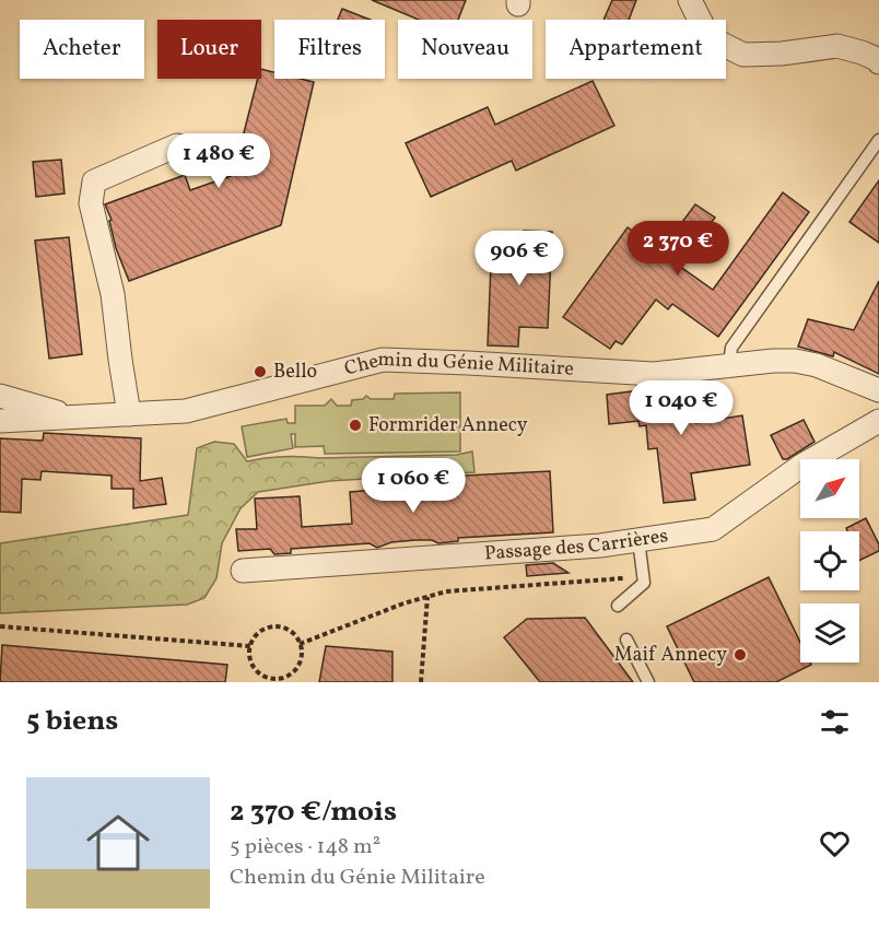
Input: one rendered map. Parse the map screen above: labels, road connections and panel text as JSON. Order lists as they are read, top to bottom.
{
  "streets": {
    "street": ["Chemin du Génie Militaire", "Passage des Carrières"]
  },
  "places": ["Bello", "Formrider Annecy", "Maif Annecy"],
  "north": "top right",
  "page": {
    "chip": [
      "Acheter",
      "Louer",
      "Filtres",
      "Nouveau",
      "Appartement"
    ],
    "price": [
      "1 480 €",
      "2 370 €",
      "906 €",
      "1 040 €",
      "1 060 €"
    ],
    "heading": "5 biens",
    "list": [
      {
        "name": "2 370 €/mois",
        "note": "5 pièces · 148 m² · Chemin du Génie Militaire"
      }
    ]
  }
}
